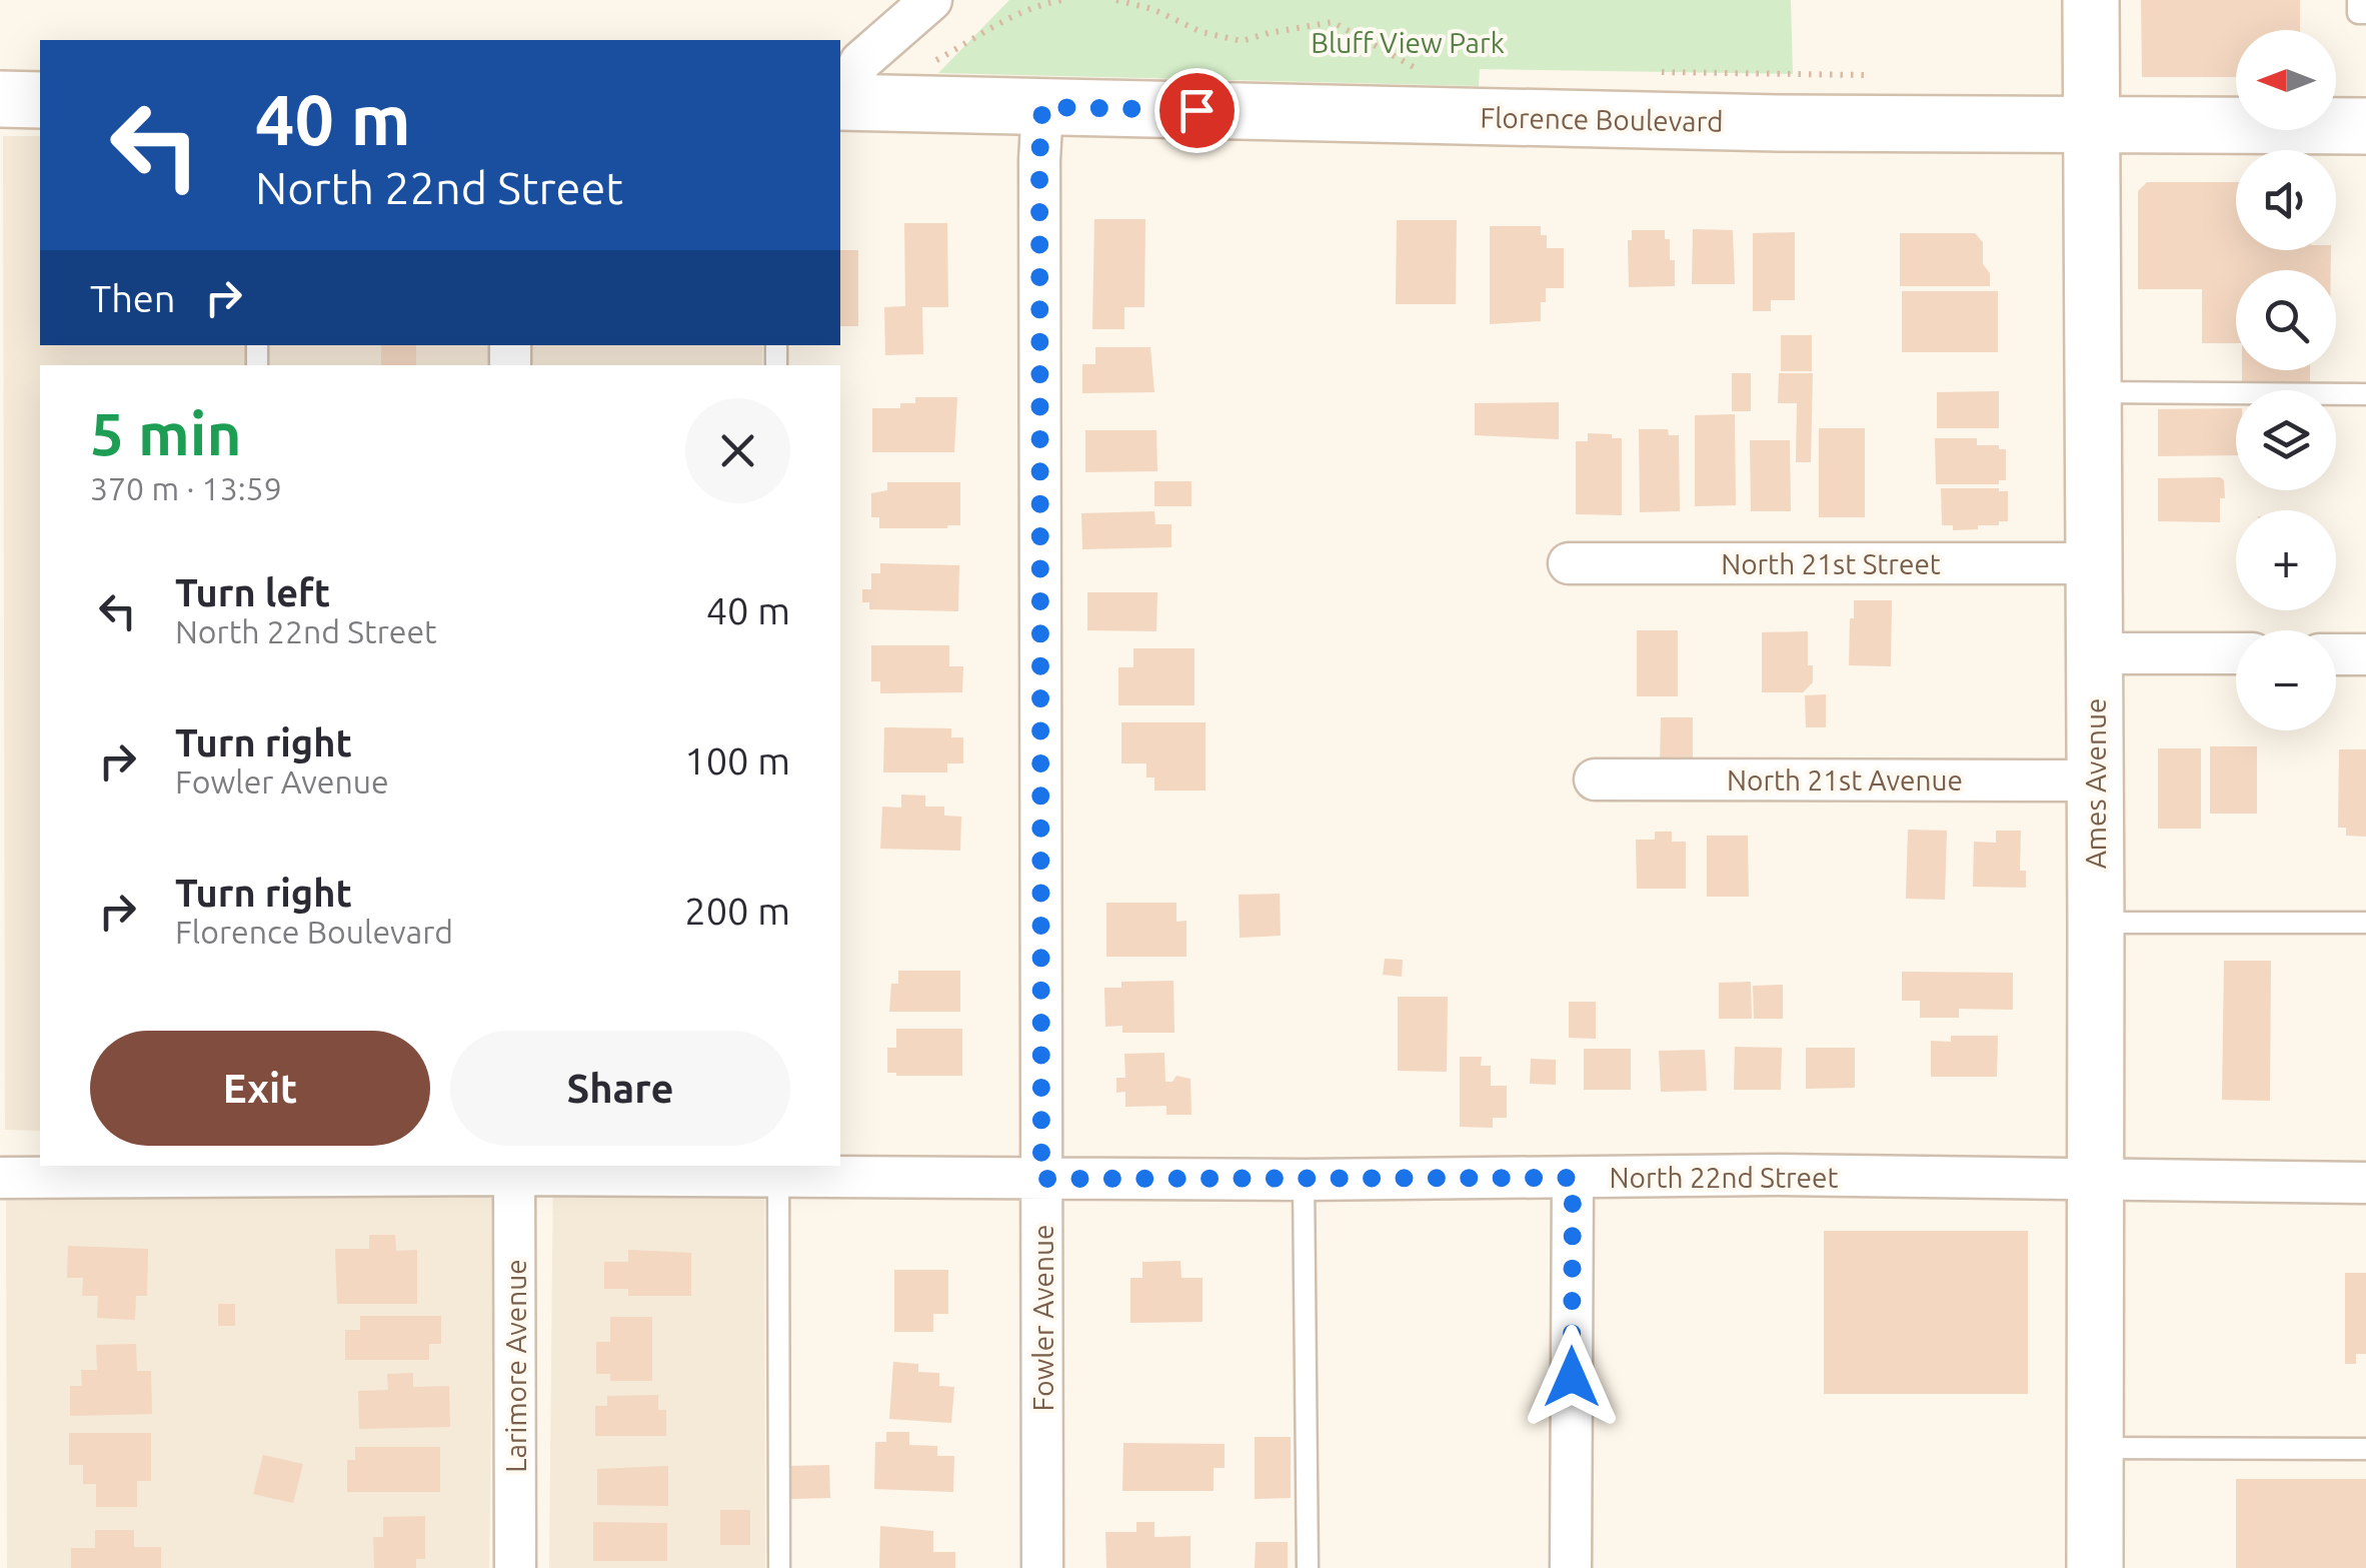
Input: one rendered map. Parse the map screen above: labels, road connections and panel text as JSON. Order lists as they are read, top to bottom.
{
  "streets": {
    "main road": ["Florence Boulevard", "Ames Avenue"],
    "street": [
      "North 21st Street",
      "North 21st Avenue",
      "North 22nd Street",
      "Fowler Avenue",
      "Larimore Avenue"
    ]
  },
  "crossings": [
    ["Florence Boulevard", "Ames Avenue"],
    ["Florence Boulevard", "Fowler Avenue"],
    ["North 21st Street", "Ames Avenue"],
    ["North 21st Avenue", "Ames Avenue"],
    ["Ames Avenue", "North 22nd Street"],
    ["North 22nd Street", "Fowler Avenue"],
    ["North 22nd Street", "Larimore Avenue"]
  ],
  "parks": ["Bluff View Park"],
  "north": "left",
  "page": {
    "map_buttons": ["+", "−"],
    "turn": ["40 m", "North 22nd Street"],
    "then": "Then",
    "heading": ["5 min", "370 m · 13:59"],
    "list": [
      {
        "name": "Turn left",
        "note": "North 22nd Street",
        "value": "40 m"
      },
      {
        "name": "Turn right",
        "note": "Fowler Avenue",
        "value": "100 m"
      },
      {
        "name": "Turn right",
        "note": "Florence Boulevard",
        "value": "200 m"
      }
    ],
    "buttons": ["Exit", "Share"]
  }
}
